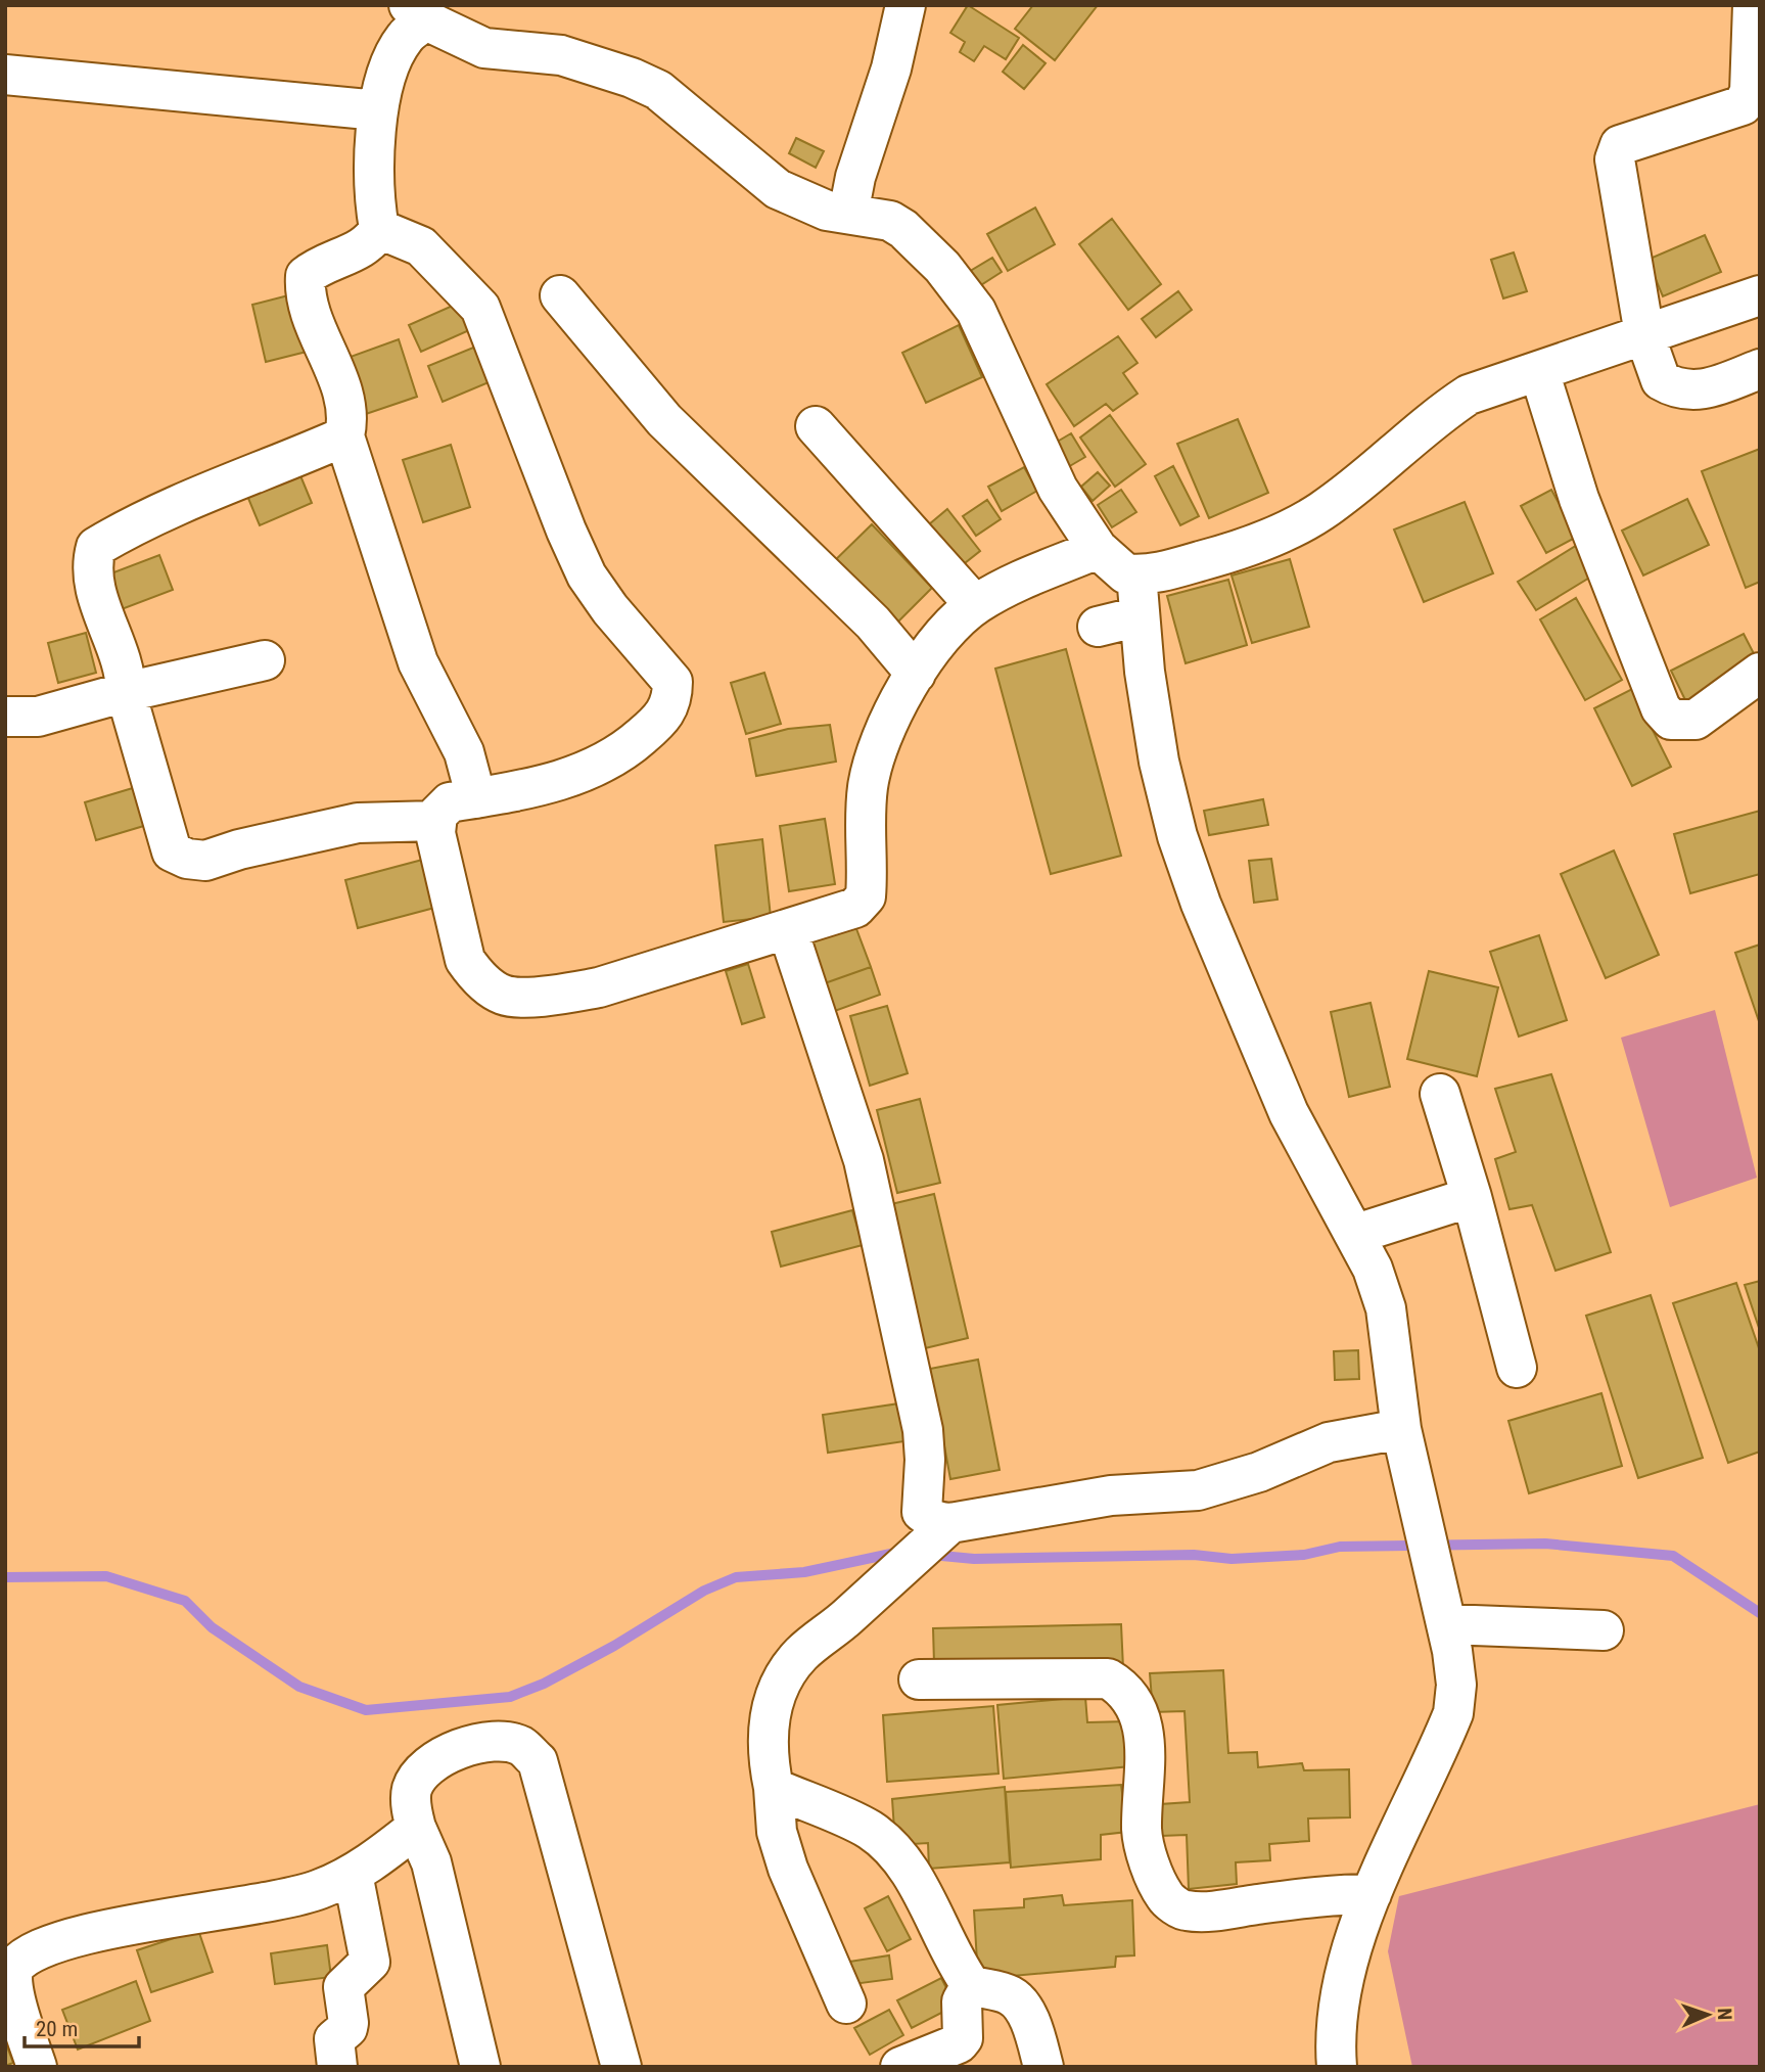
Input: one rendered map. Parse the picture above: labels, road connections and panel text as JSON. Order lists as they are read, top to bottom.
{
  "scale_bar": "20 m",
  "north": "right"
}
